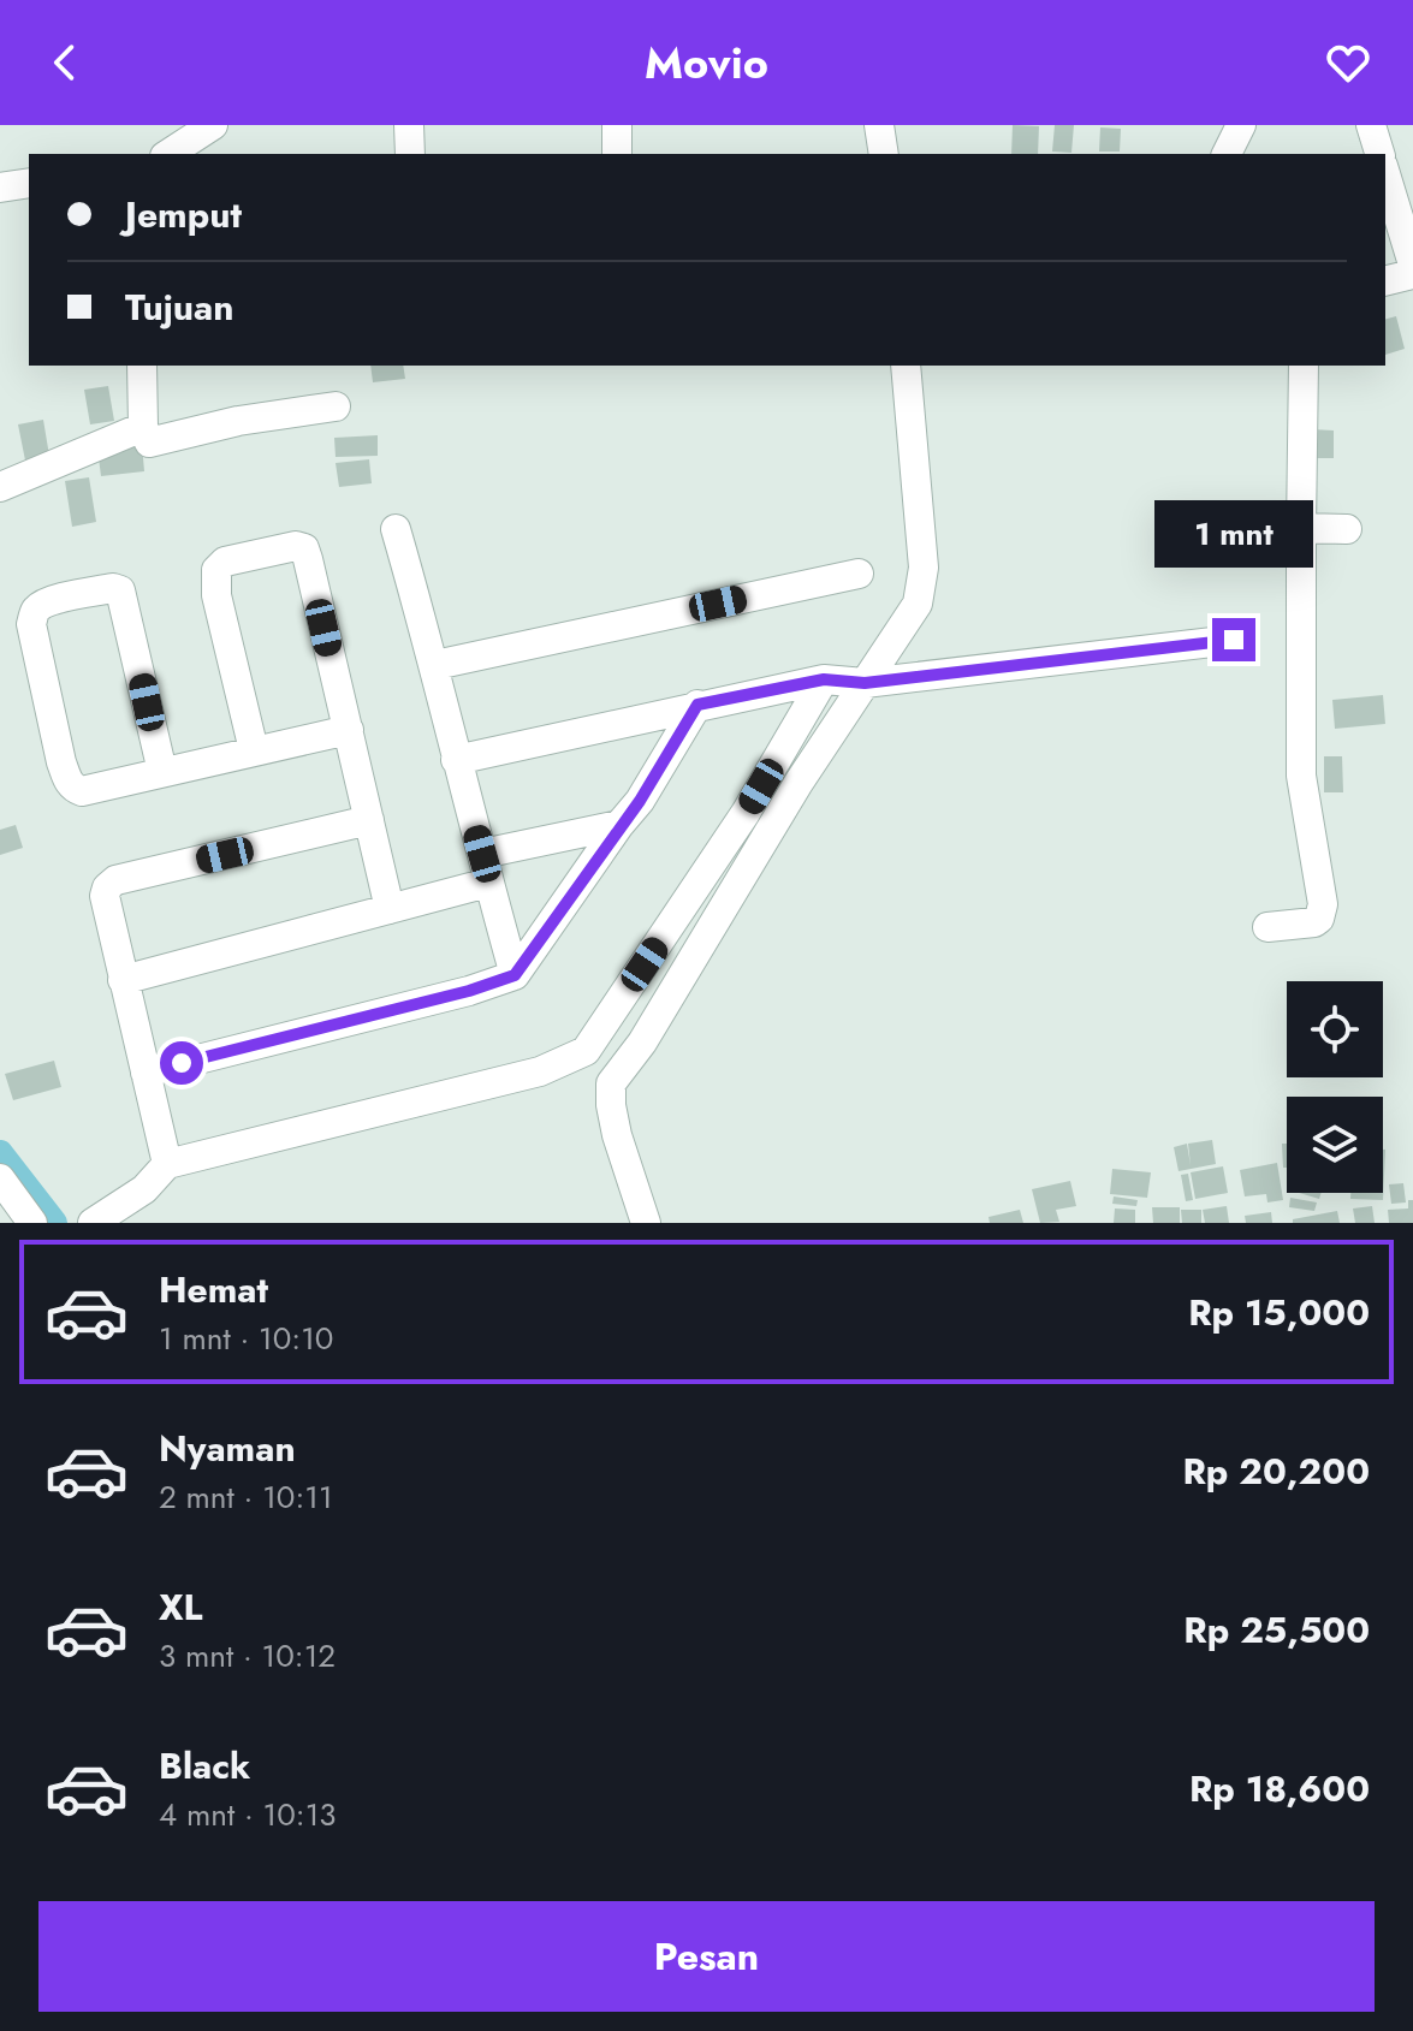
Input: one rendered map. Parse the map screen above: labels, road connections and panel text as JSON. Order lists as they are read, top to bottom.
{
  "page": {
    "header": "Movio",
    "banner": ["Jemput", "Tujuan"],
    "bubble": "1 mnt",
    "list": [
      {
        "name": "Hemat",
        "note": "1 mnt · 10:10",
        "value": "Rp 15,000"
      },
      {
        "name": "Nyaman",
        "note": "2 mnt · 10:11",
        "value": "Rp 20,200"
      },
      {
        "name": "XL",
        "note": "3 mnt · 10:12",
        "value": "Rp 25,500"
      },
      {
        "name": "Black",
        "note": "4 mnt · 10:13",
        "value": "Rp 18,600"
      }
    ],
    "buttons": "Pesan"
  }
}
